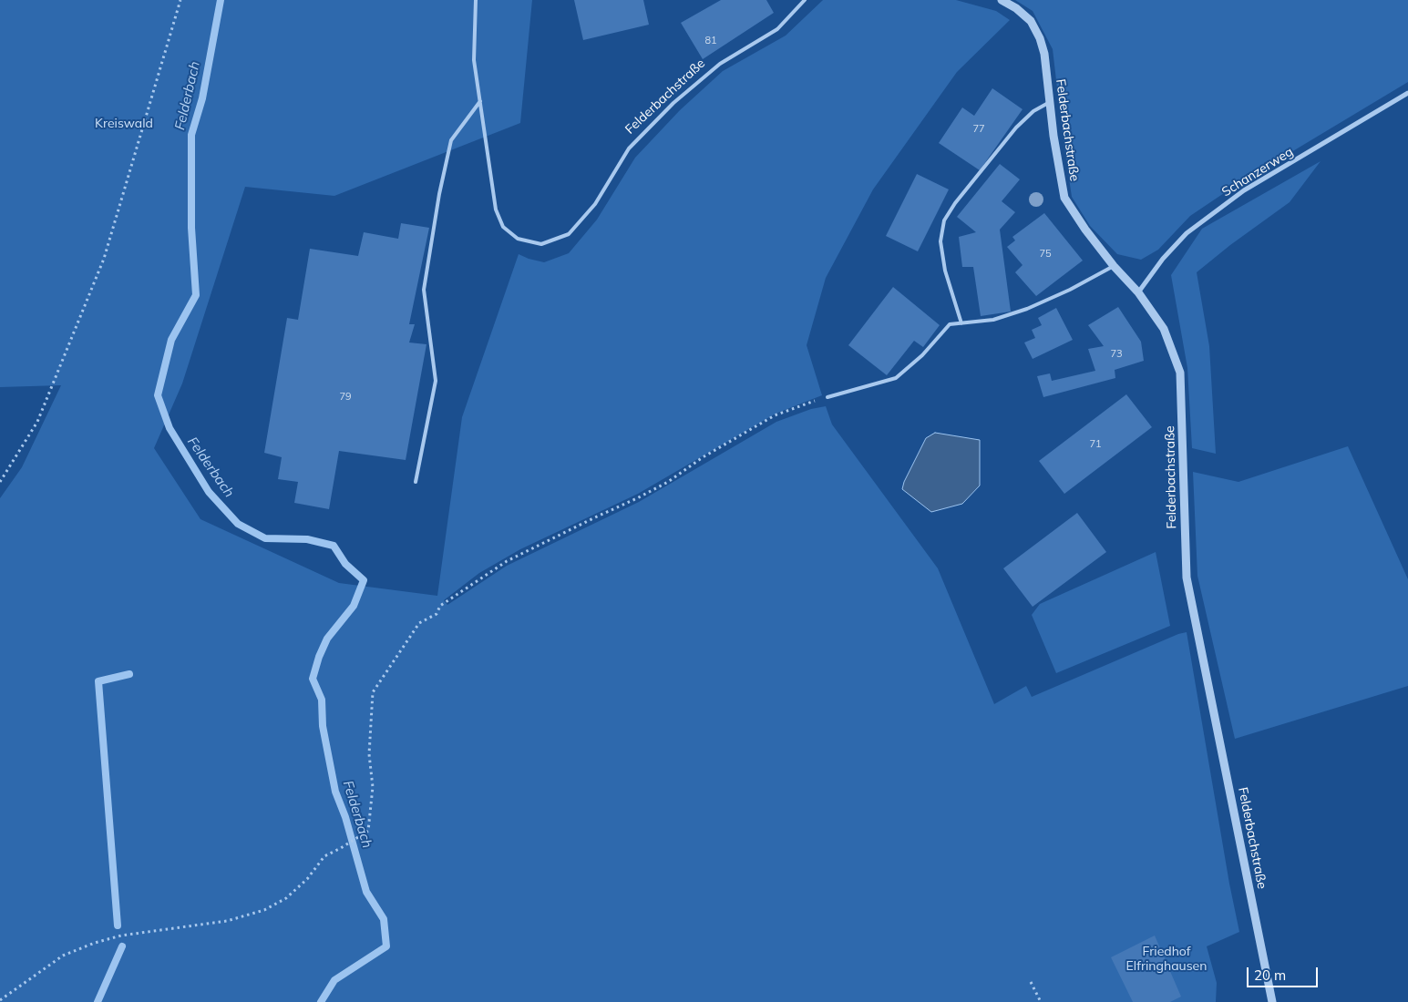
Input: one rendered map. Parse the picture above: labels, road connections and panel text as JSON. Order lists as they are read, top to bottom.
{
  "streets": {
    "street": ["Felderbachstraße", "Schanzerweg"]
  },
  "crossings": [
    ["Felderbachstraße", "Schanzerweg"]
  ],
  "water": ["Felderbach"],
  "parks": ["Kreiswald", "Friedhof Elfringhausen"],
  "house_numbers": [
    "81",
    "77",
    "75",
    "73",
    "79",
    "71"
  ],
  "scale_bar": "20 m"
}
